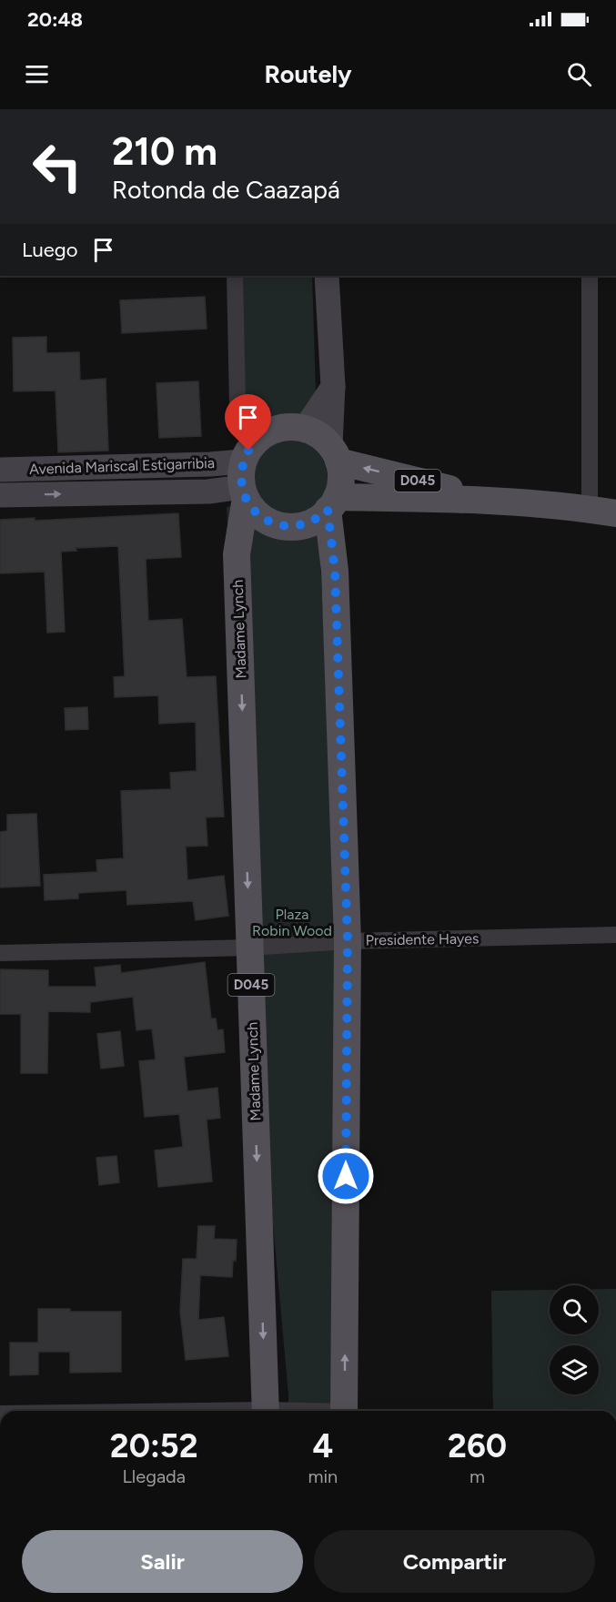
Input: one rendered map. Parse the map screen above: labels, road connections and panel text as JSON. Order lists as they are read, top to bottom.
{
  "streets": {
    "main road": ["Avenida Mariscal Estigarribia", "D045", "Madame Lynch"],
    "street": ["Presidente Hayes"]
  },
  "crossings": [
    ["Avenida Mariscal Estigarribia", "D045"],
    ["Avenida Mariscal Estigarribia", "Madame Lynch"],
    ["D045", "Madame Lynch"],
    ["Madame Lynch", "Presidente Hayes"]
  ],
  "parks": ["Plaza Robin Wood"],
  "page": {
    "status": "20:48",
    "header": "Routely",
    "turn": ["210 m", "Rotonda de Caazapá"],
    "then": "Luego",
    "eta": [
      "20:52",
      "Llegada",
      "4",
      "min",
      "260",
      "m"
    ],
    "buttons": ["Salir", "Compartir"]
  }
}
